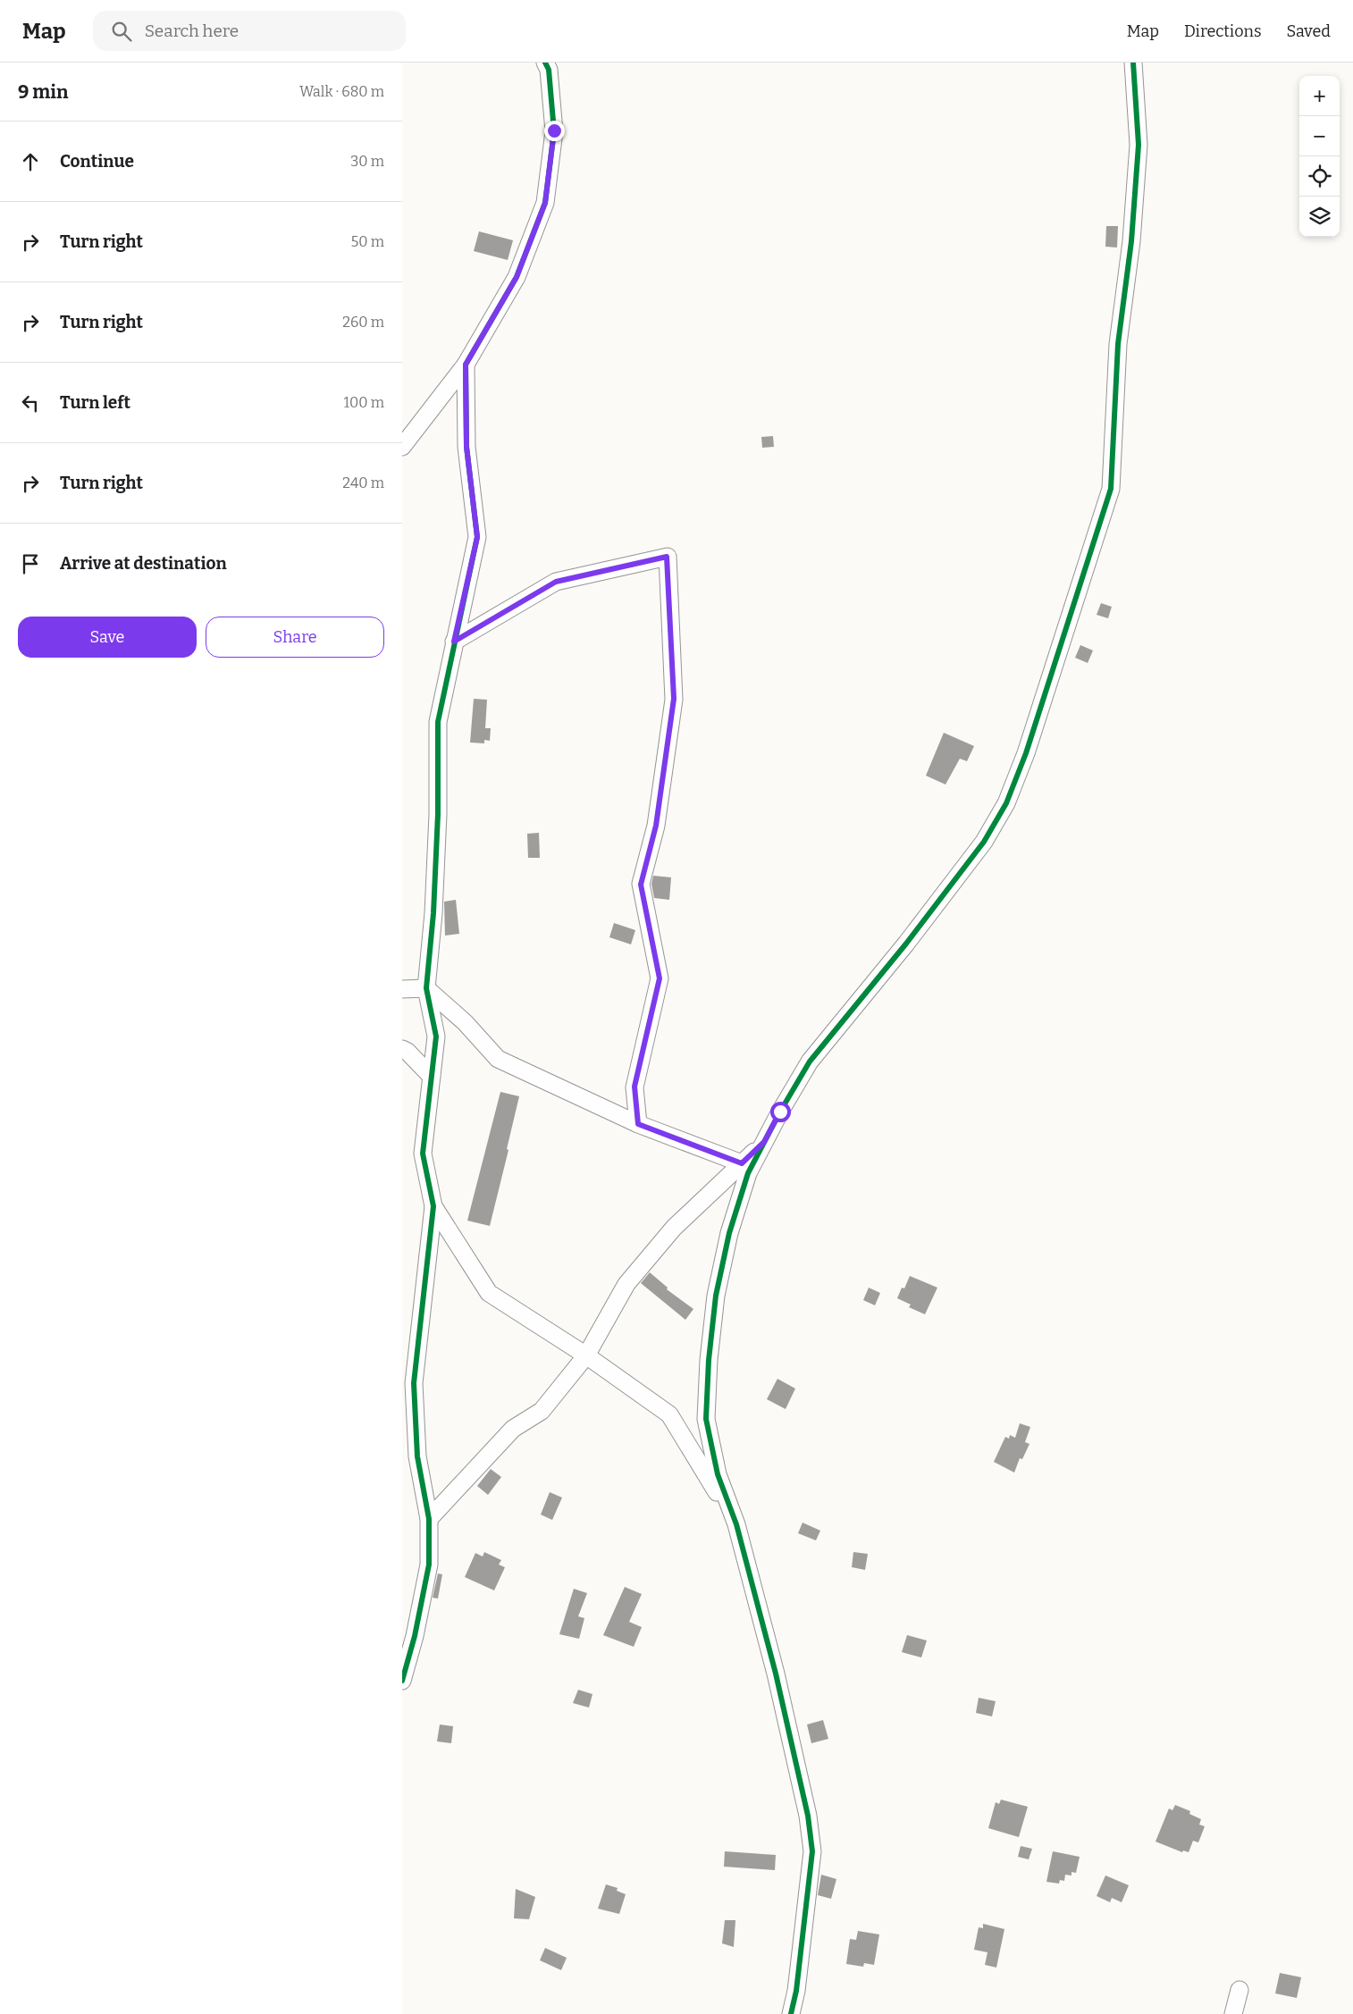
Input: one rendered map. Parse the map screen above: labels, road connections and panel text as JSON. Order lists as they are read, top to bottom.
{
  "page": {
    "header": "Map",
    "search": "Search here",
    "nav": ["Map", "Directions", "Saved"],
    "heading": ["9 min", "Walk · 680 m"],
    "map_buttons": ["+", "−"],
    "list": [
      ["Continue", "30 m"],
      ["Turn right", "50 m"],
      ["Turn right", "260 m"],
      ["Turn left", "100 m"],
      ["Turn right", "240 m"],
      "Arrive at destination"
    ],
    "buttons": ["Save", "Share"]
  }
}
